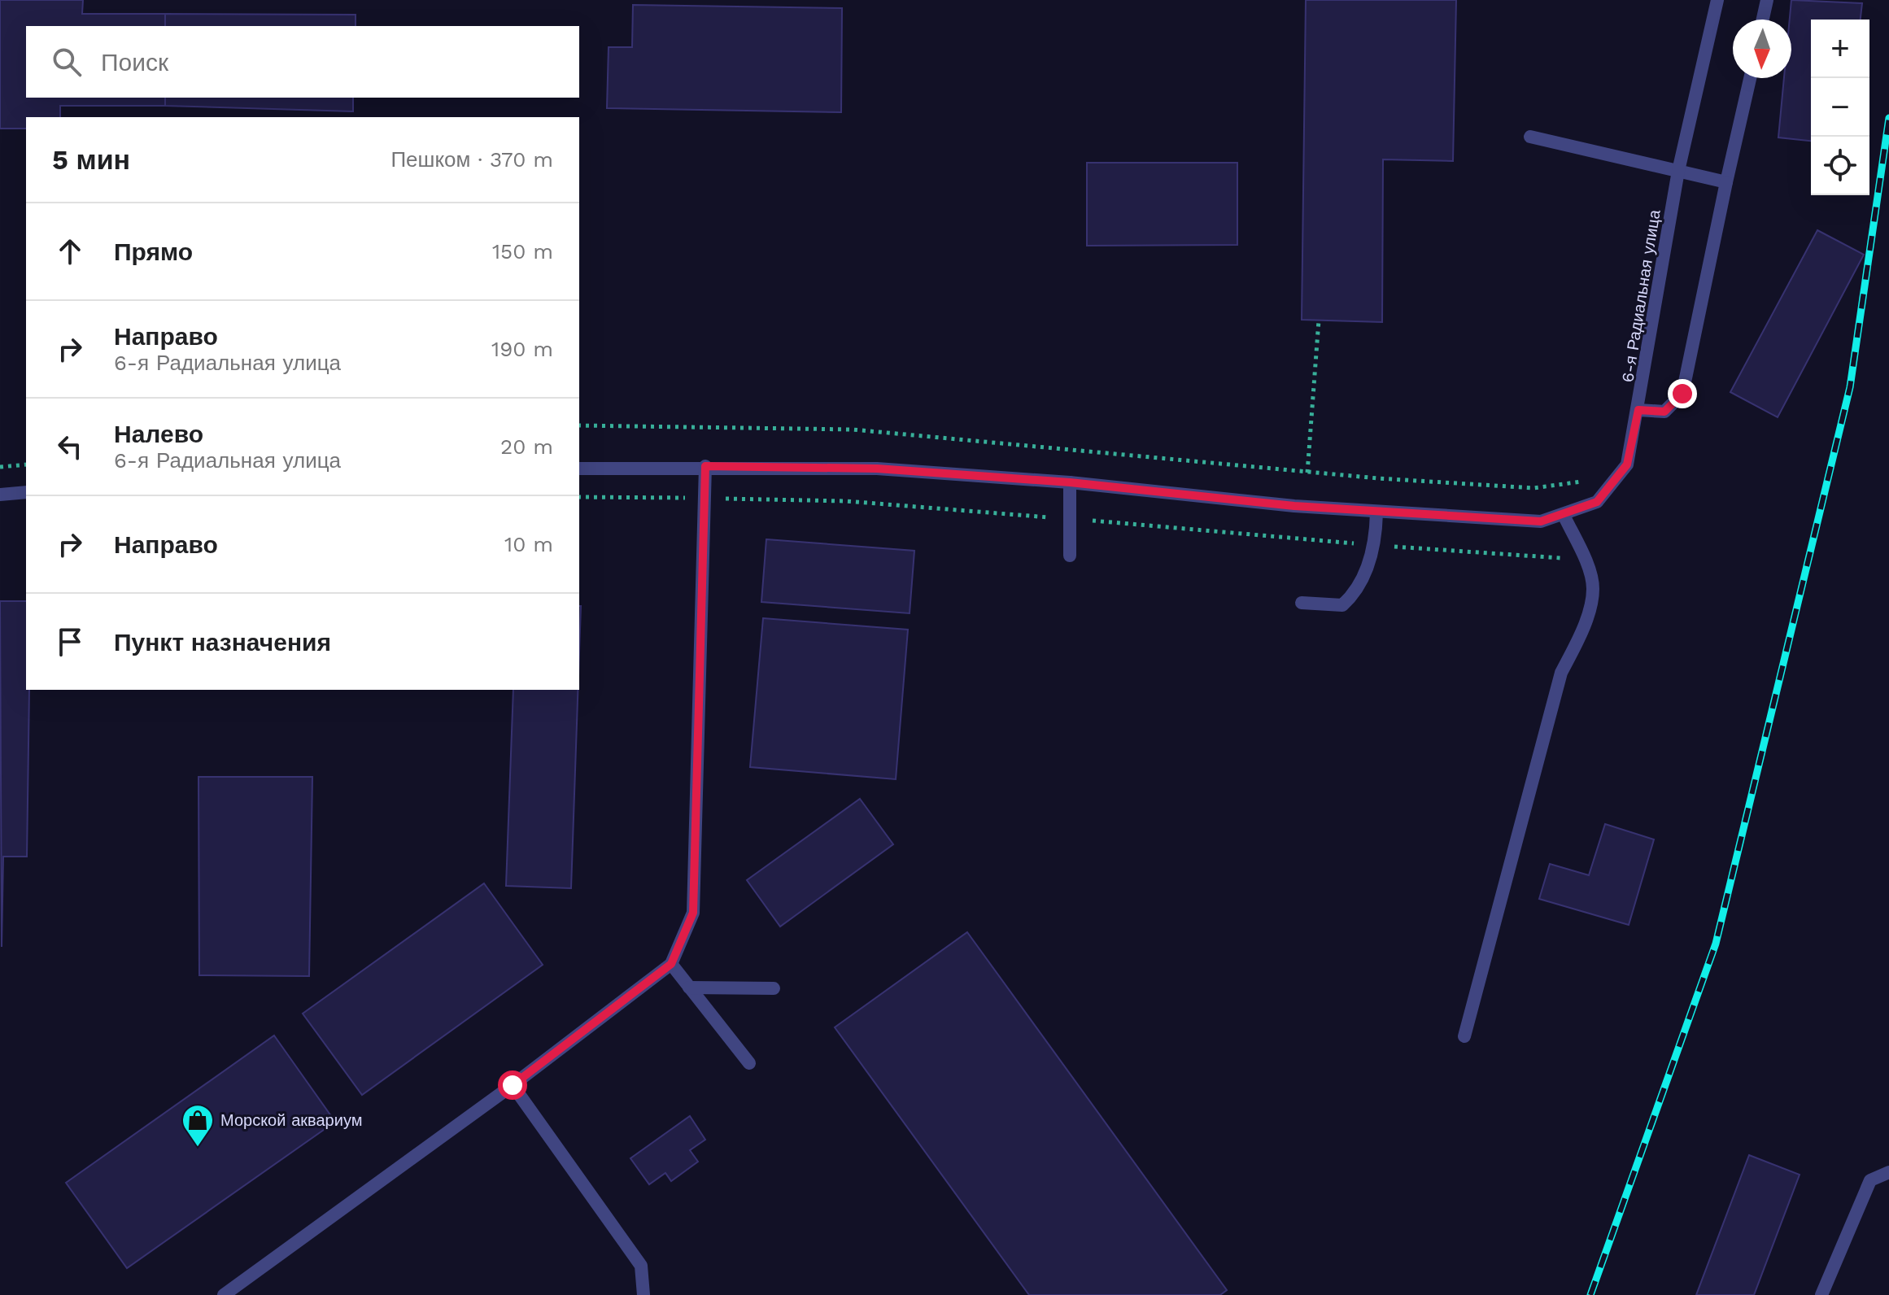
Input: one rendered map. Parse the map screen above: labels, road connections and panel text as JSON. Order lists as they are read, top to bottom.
{
  "streets": {
    "street": ["6-я Радиальная улица"]
  },
  "places": {
    "shop": ["Морской аквариум"]
  },
  "north": "bottom",
  "page": {
    "map_buttons": ["+", "−"],
    "search": "Поиск",
    "heading": ["5 мин", "Пешком · 370 m"],
    "list": [
      ["Прямо", "150 m"],
      ["Направо", "6-я Радиальная улица", "190 m"],
      ["Налево", "6-я Радиальная улица", "20 m"],
      ["Направо", "10 m"],
      "Пункт назначения"
    ]
  }
}
